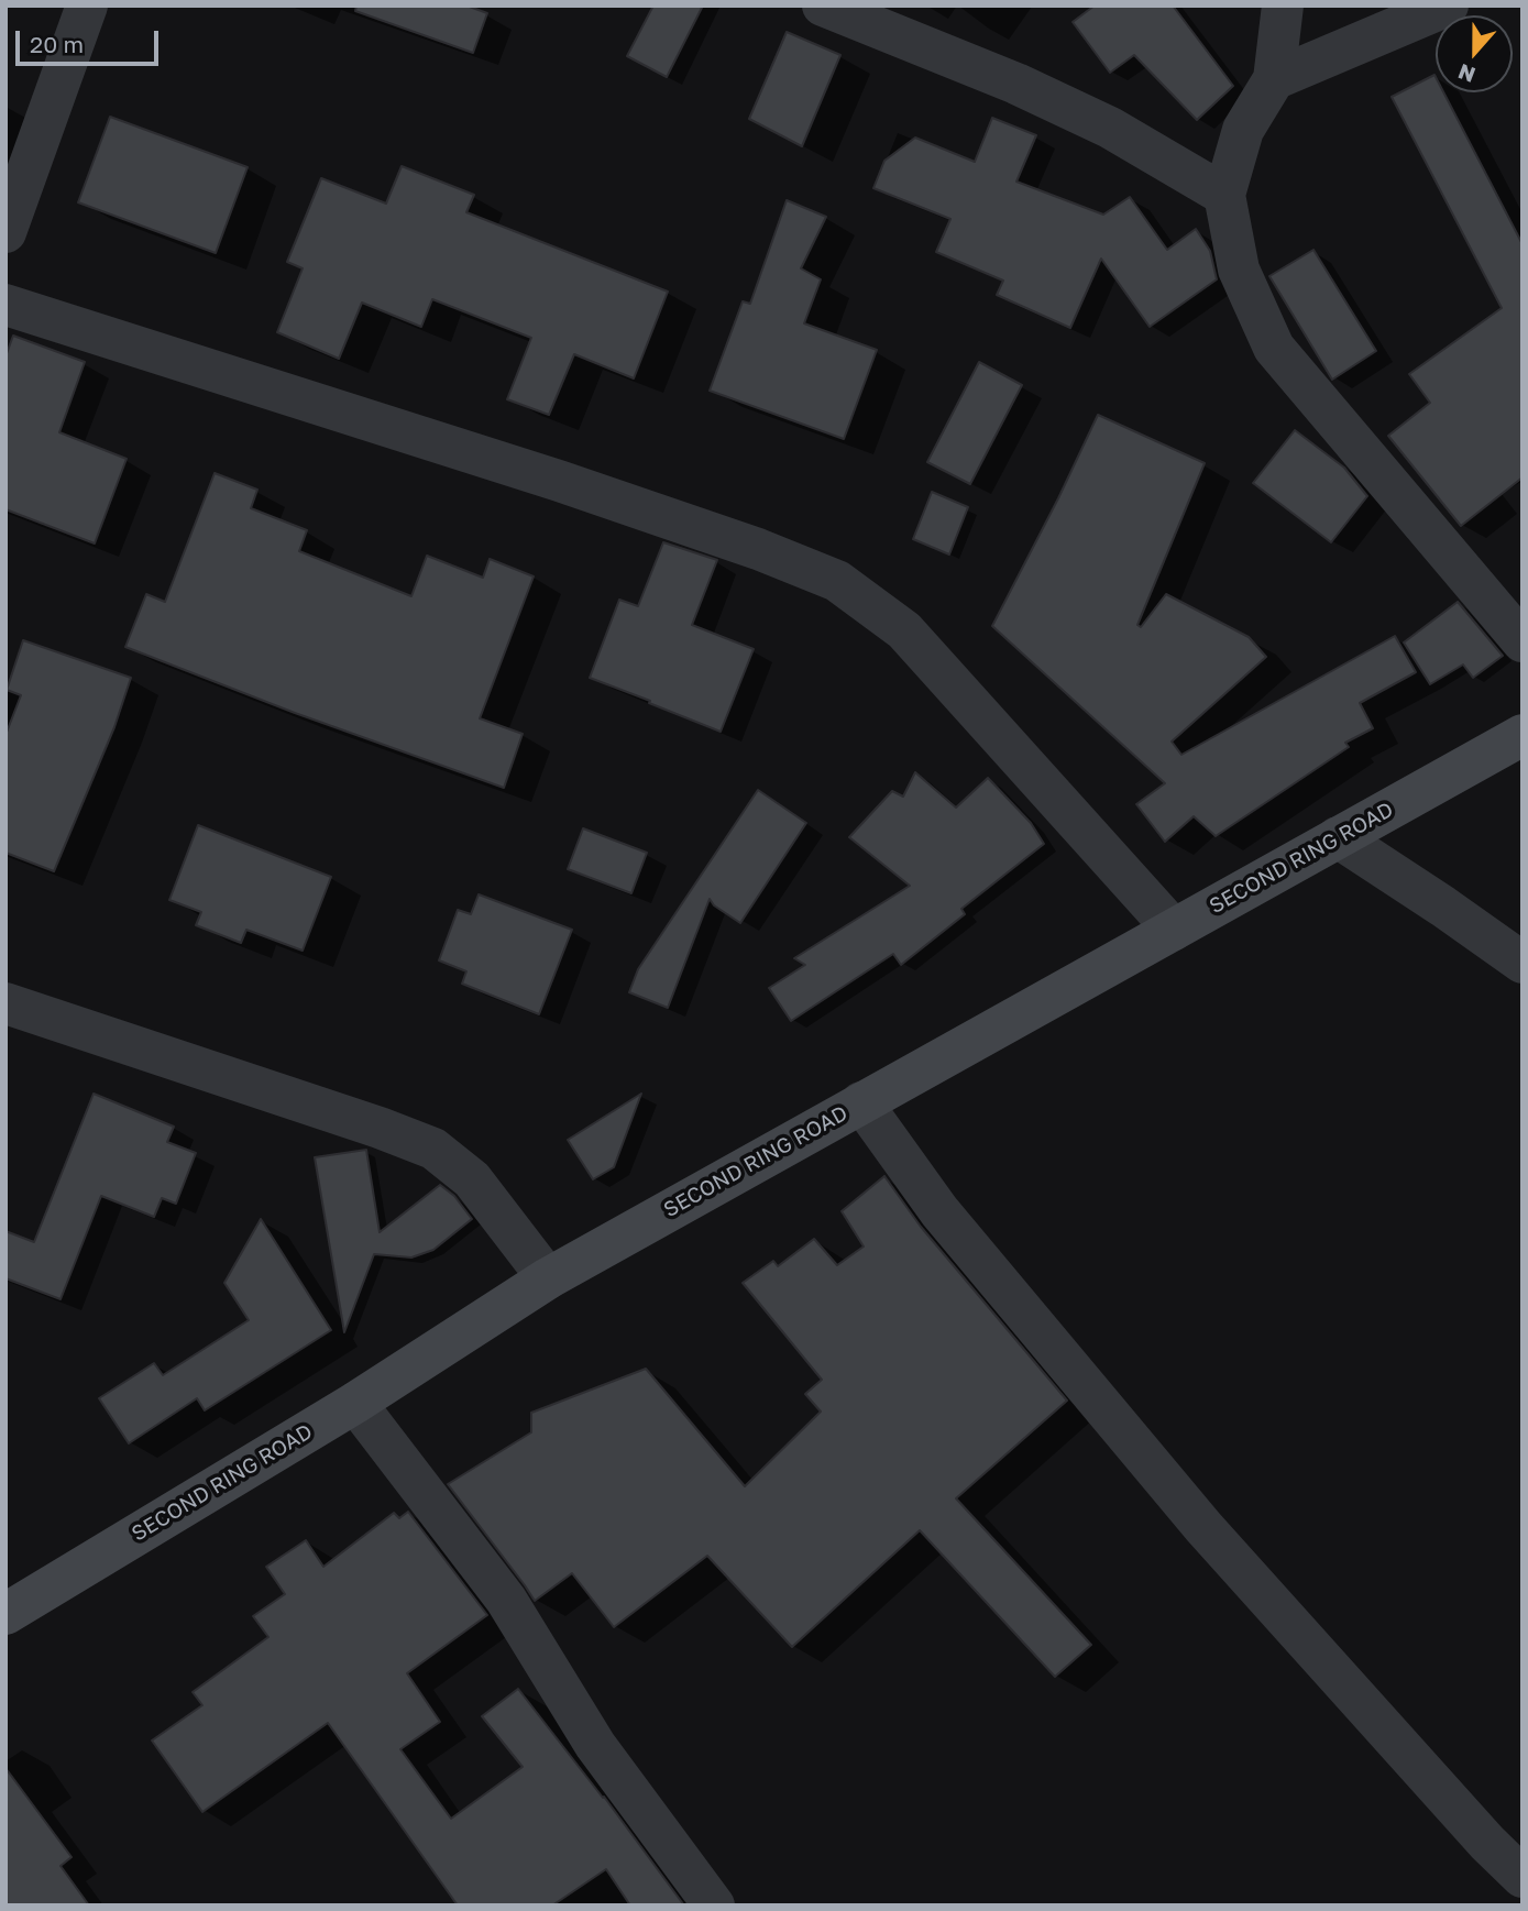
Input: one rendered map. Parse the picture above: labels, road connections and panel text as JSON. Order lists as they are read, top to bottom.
{
  "streets": {
    "main road": ["SECOND RING ROAD"]
  },
  "scale_bar": "20 m",
  "north": "bottom"
}
